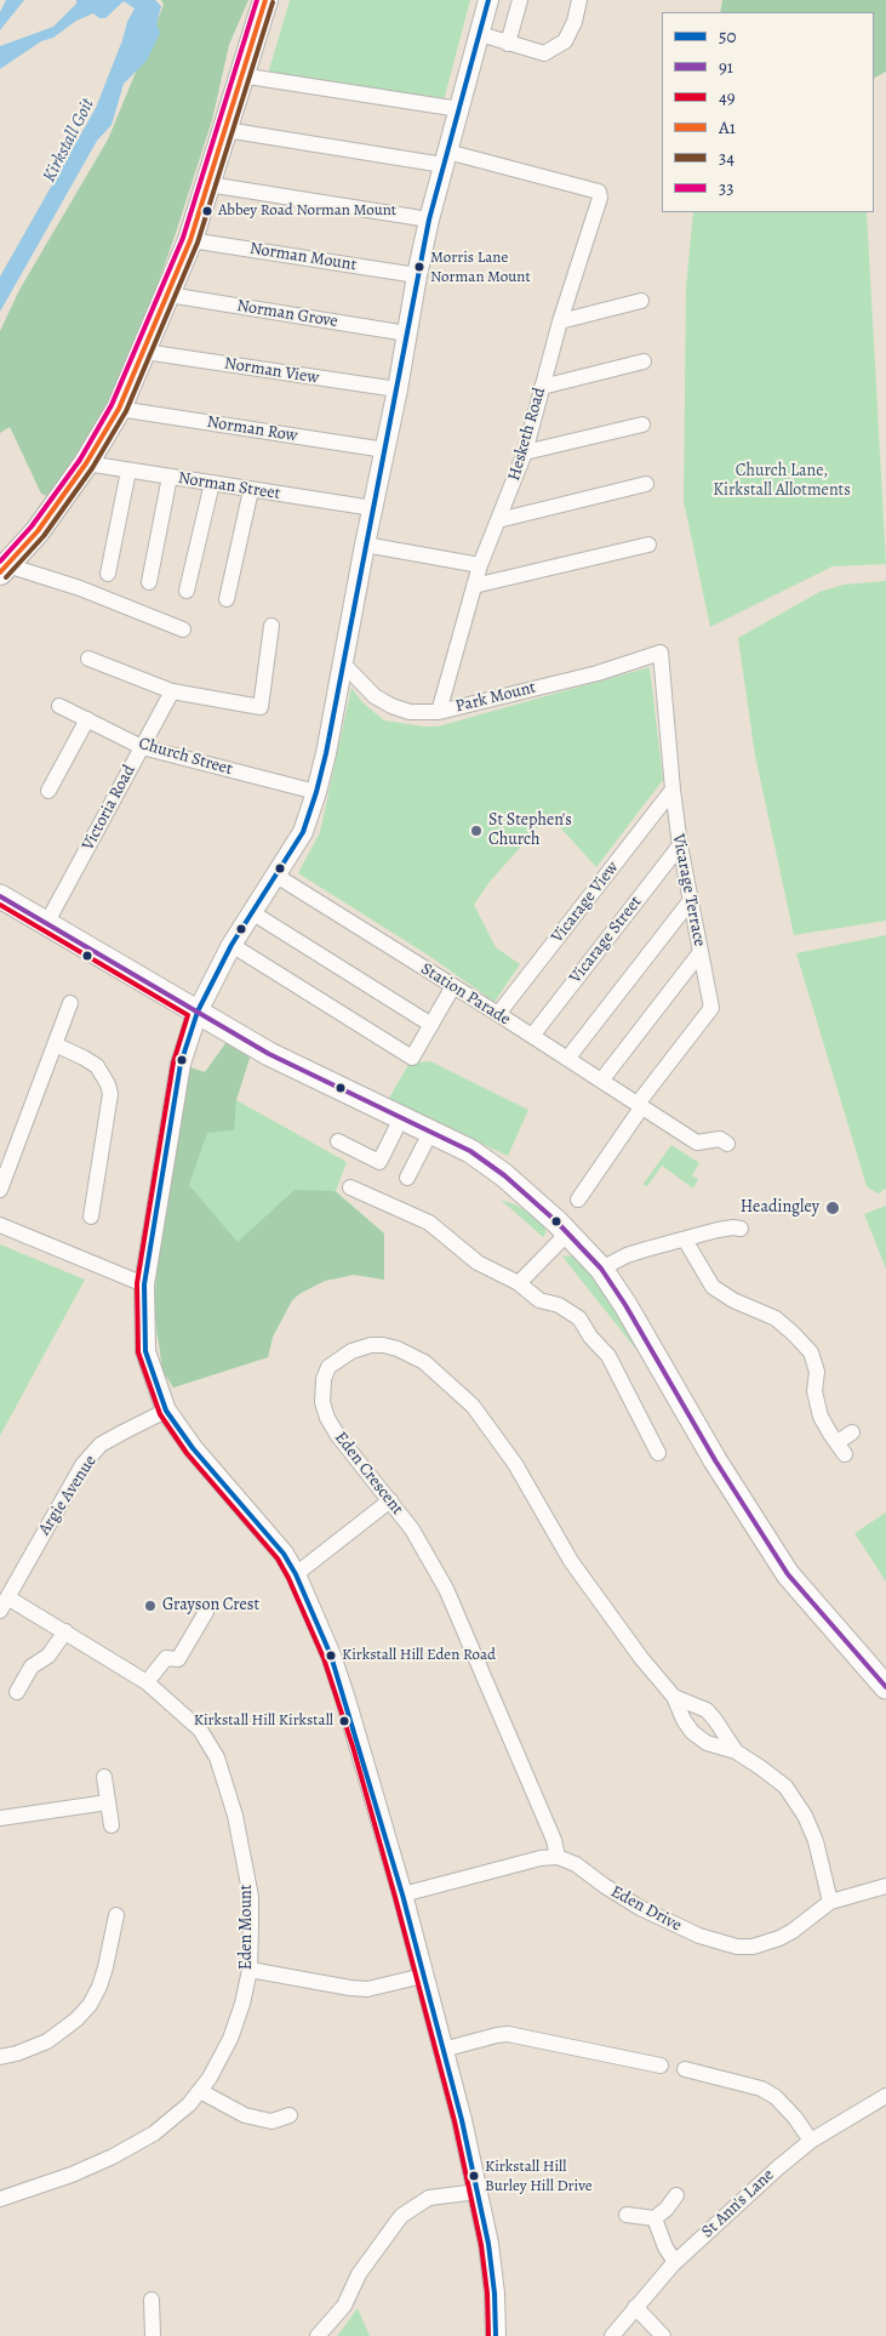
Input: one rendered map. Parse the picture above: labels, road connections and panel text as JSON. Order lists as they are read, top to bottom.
{
  "streets": {
    "street": [
      "Norman Mount",
      "Norman Grove",
      "Norman View",
      "Norman Row",
      "Hesketh Road",
      "Norman Street",
      "Park Mount",
      "Church Street",
      "Victoria Road",
      "Vicarage Terrace",
      "Vicarage View",
      "Vicarage Street",
      "Station Parade",
      "Eden Crescent",
      "Argie Avenue",
      "Eden Drive",
      "Eden Mount",
      "St Ann's Lane"
    ]
  },
  "crossings": [
    ["Hesketh Road", "Park Mount"],
    ["Park Mount", "Vicarage Terrace"],
    ["Church Street", "Victoria Road"],
    ["Vicarage Terrace", "Vicarage View"],
    ["Vicarage Terrace", "Vicarage Street"],
    ["Vicarage Terrace", "Station Parade"],
    ["Vicarage View", "Station Parade"],
    ["Vicarage Street", "Station Parade"],
    ["Eden Crescent", "Eden Drive"],
    ["Argie Avenue", "Eden Mount"]
  ],
  "water": ["Kirkstall Goit"],
  "parks": ["Church Lane, Kirkstall Allotments"],
  "places": [
    "Abbey Road Norman Mount",
    "Morris Lane Norman Mount",
    "St Stephen's Church",
    "Headingley",
    "Grayson Crest",
    "Kirkstall Hill Eden Road",
    "Kirkstall Hill Kirkstall",
    "Kirkstall Hill Burley Hill Drive"
  ],
  "lines": [
    "transit line 50",
    "transit line A1",
    "transit line 33",
    "transit line 34",
    "transit line 91",
    "transit line 49"
  ],
  "legend": [
    "50",
    "91",
    "49",
    "A1",
    "34",
    "33"
  ]
}
